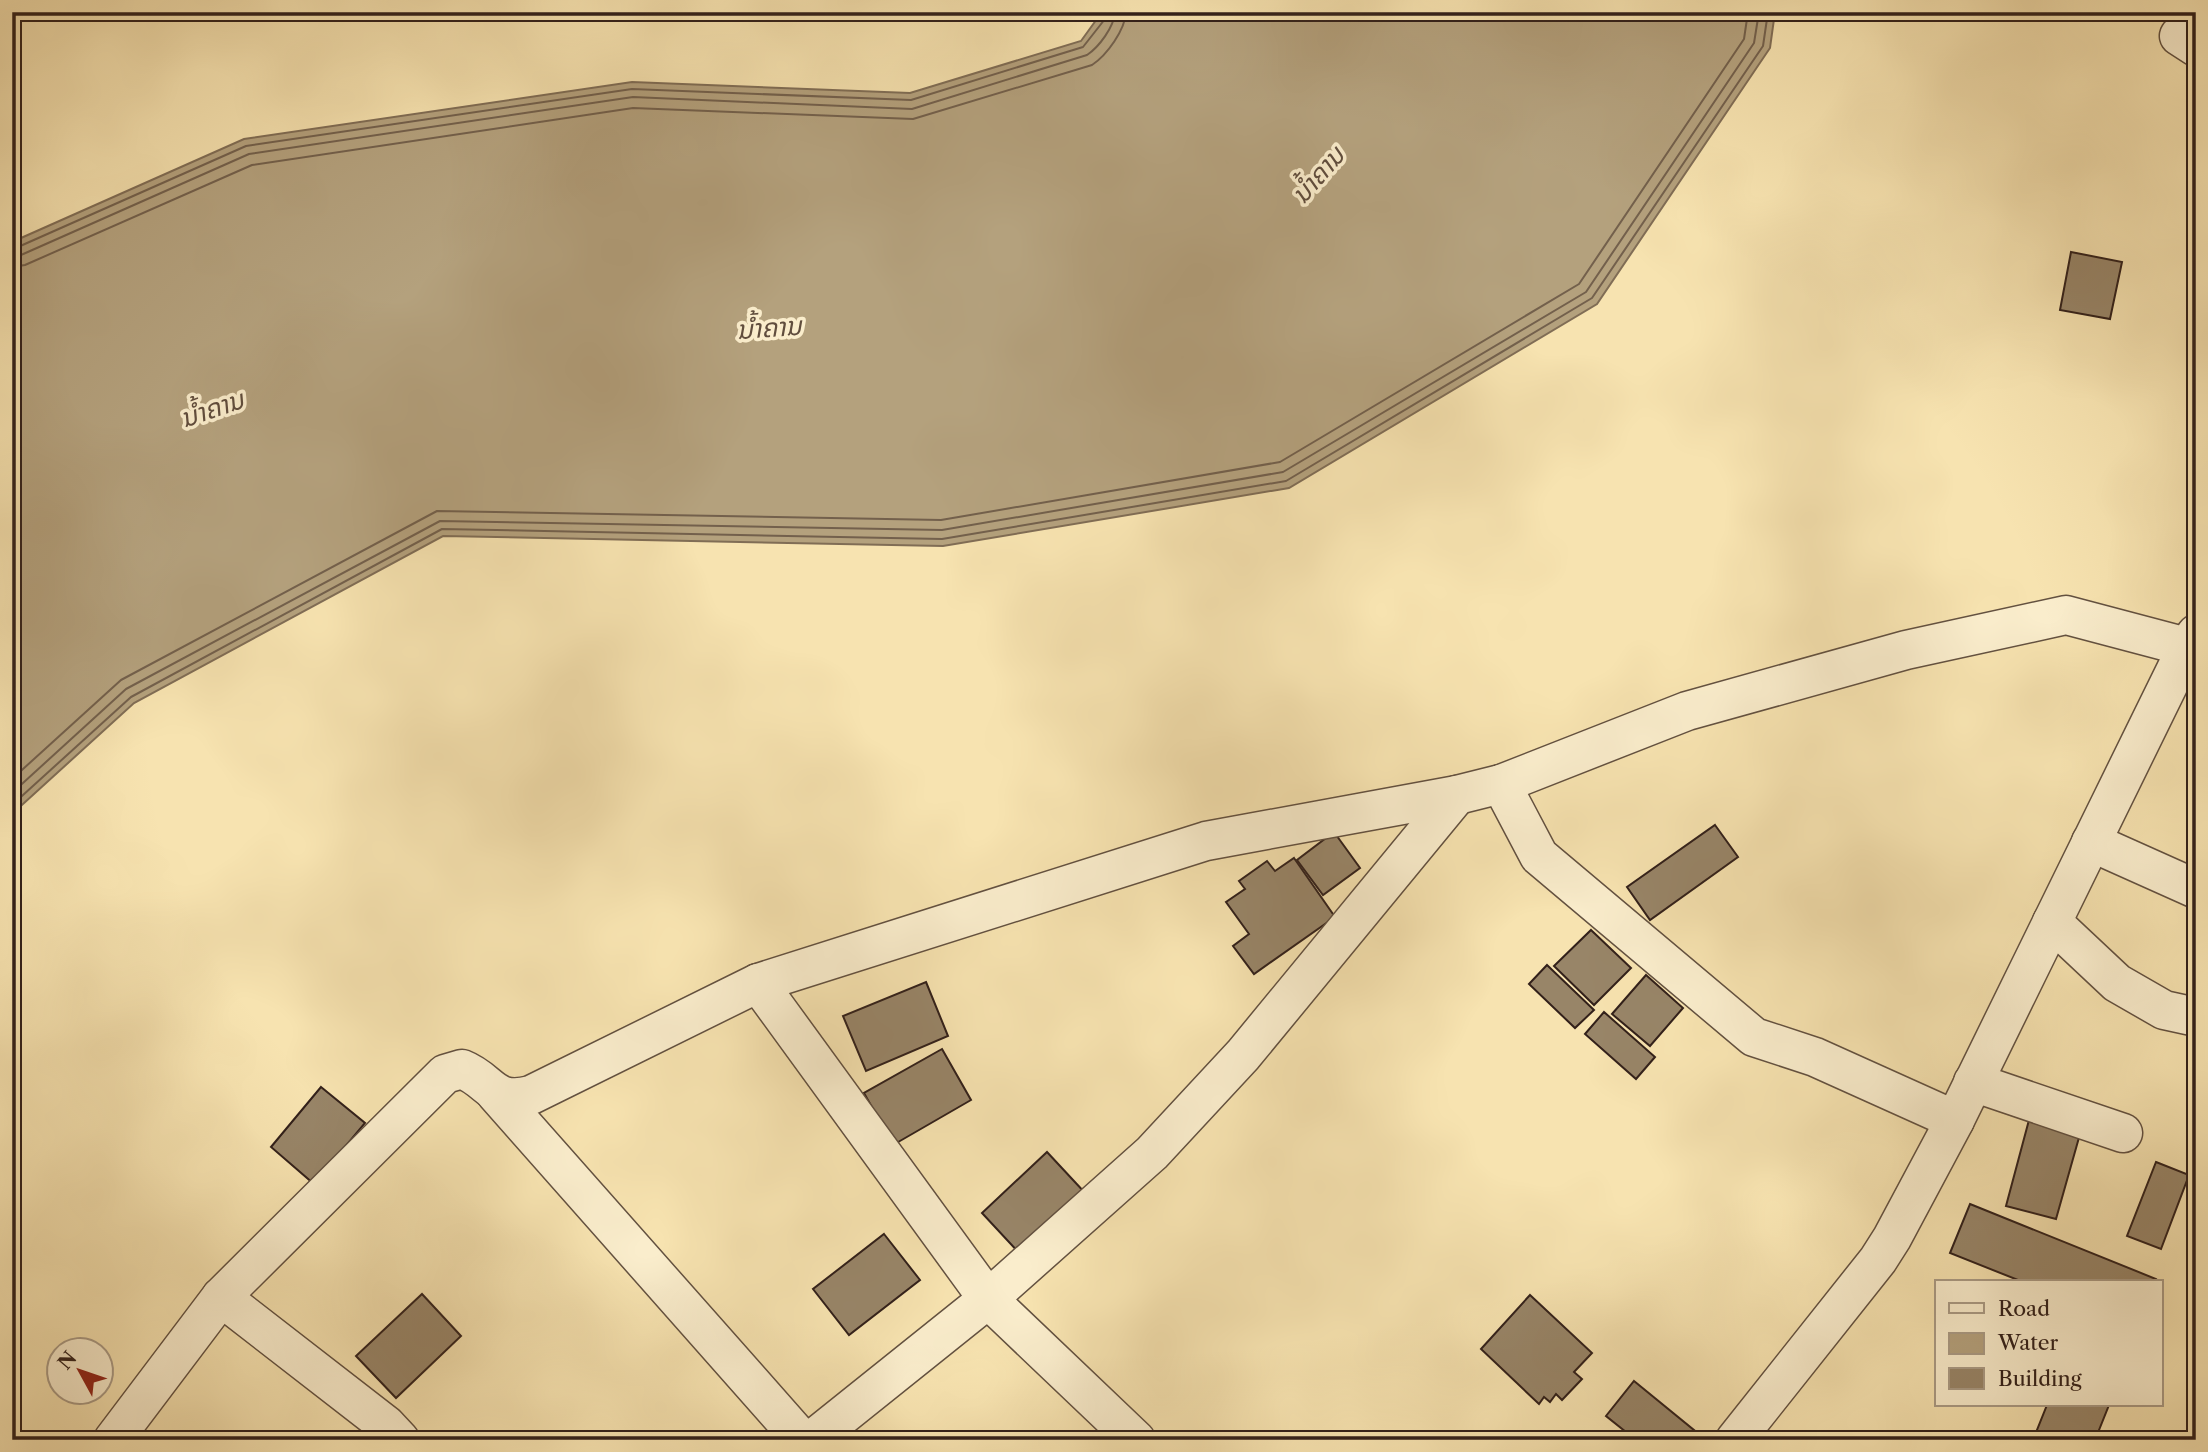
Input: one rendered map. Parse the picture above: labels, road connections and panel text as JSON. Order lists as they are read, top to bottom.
{
  "water": ["ນ້ຳຄານ"],
  "legend": ["Road", "Water", "Building"],
  "north": "top left"
}
